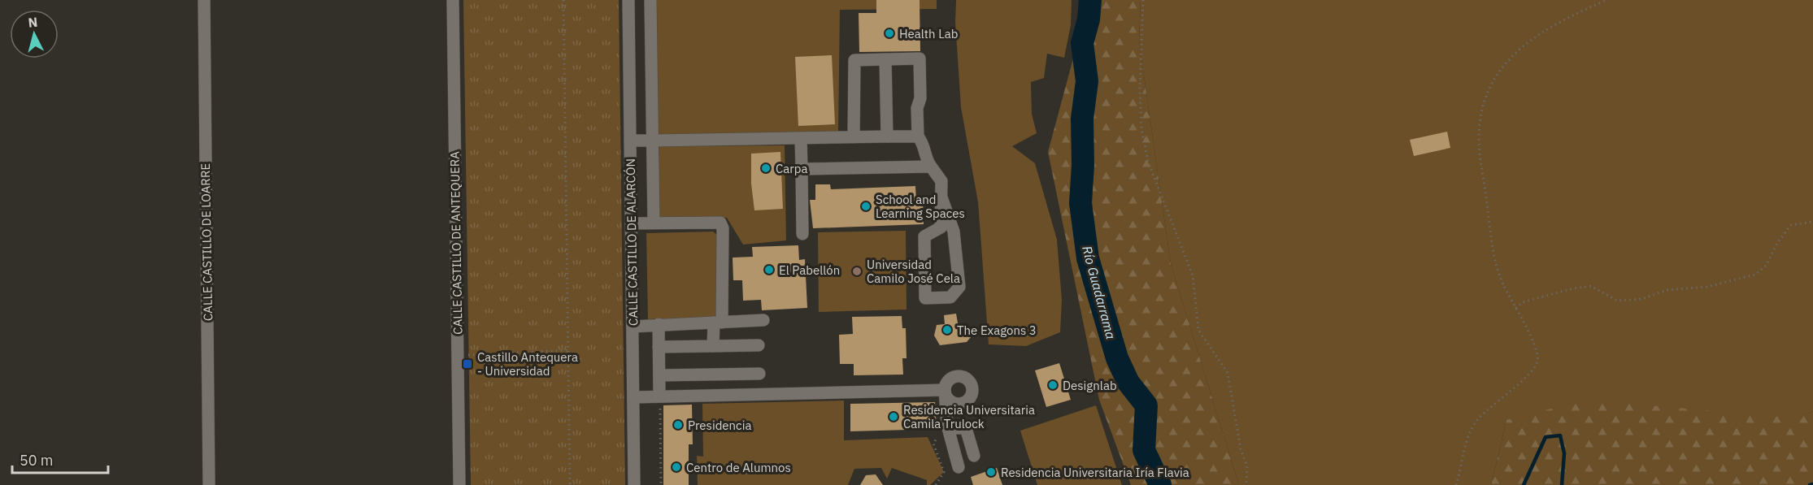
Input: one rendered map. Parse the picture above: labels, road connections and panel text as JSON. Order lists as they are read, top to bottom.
{
  "streets": {
    "street": ["CALLE CASTILLO DE LOARRE", "CALLE CASTILLO DE ALARCÓN", "CALLE CASTILLO DE ANTEQUERA"]
  },
  "water": ["Río Guadarrama"],
  "places": {
    "other": [
      "Health Lab",
      "Carpa",
      "School and Learning Spaces",
      "El Pabellón",
      "Universidad Camilo José Cela",
      "The Exagons 3",
      "Designlab",
      "Residencia Universitaria Camila Trulock",
      "Presidencia",
      "Centro de Alumnos",
      "Residencia Universitaria Iría Flavia"
    ],
    "transit": ["Castillo Antequera - Universidad"]
  },
  "scale_bar": "50 m",
  "north": "top"
}
